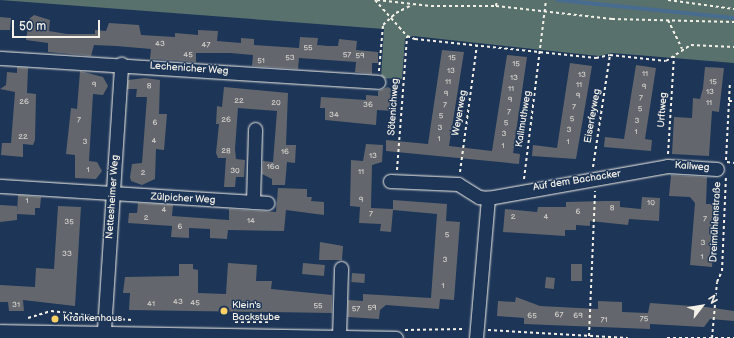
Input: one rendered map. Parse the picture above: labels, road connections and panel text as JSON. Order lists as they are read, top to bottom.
{
  "streets": {
    "street": [
      "Lechenicher Weg",
      "Kallweg",
      "Auf dem Bachacker",
      "Nettesheimer Weg",
      "Zülpicher Weg"
    ],
    "path": [
      "Sötenichweg",
      "Urftweg",
      "Weyerweg",
      "Eiserfeyweg",
      "Kallmuthweg",
      "Dreimühlenstraße"
    ]
  },
  "crossings": [
    ["Lechenicher Weg", "Nettesheimer Weg"],
    ["Urftweg", "Kallweg"],
    ["Urftweg", "Auf dem Bachacker"],
    ["Eiserfeyweg", "Auf dem Bachacker"],
    ["Kallmuthweg", "Auf dem Bachacker"],
    ["Kallweg", "Auf dem Bachacker"],
    ["Kallweg", "Dreimühlenstraße"],
    ["Nettesheimer Weg", "Zülpicher Weg"]
  ],
  "places": ["Klein's Backstube", "Krankenhaus"],
  "house_numbers": [
    "43",
    "47",
    "55",
    "45",
    "57",
    "59",
    "53",
    "15",
    "51",
    "15",
    "13",
    "11",
    "13",
    "13",
    "11",
    "15",
    "9",
    "11",
    "8",
    "9",
    "11",
    "13",
    "9",
    "9",
    "7",
    "9",
    "22",
    "26",
    "20",
    "11",
    "36",
    "7",
    "7",
    "5",
    "7",
    "34",
    "5",
    "5",
    "7",
    "26",
    "3",
    "6",
    "5",
    "3",
    "3",
    "1",
    "3",
    "22",
    "1",
    "4",
    "3",
    "1",
    "1",
    "28",
    "16",
    "13",
    "16a",
    "1",
    "30",
    "11",
    "2",
    "9",
    "1",
    "10",
    "8",
    "4",
    "6",
    "7",
    "2",
    "4",
    "2",
    "7",
    "14",
    "35",
    "6",
    "5",
    "3",
    "33",
    "1",
    "3",
    "1",
    "43",
    "45",
    "41",
    "31",
    "55",
    "59",
    "57",
    "67",
    "65",
    "69",
    "75",
    "71"
  ],
  "scale_bar": "50 m",
  "north": "top right"
}
